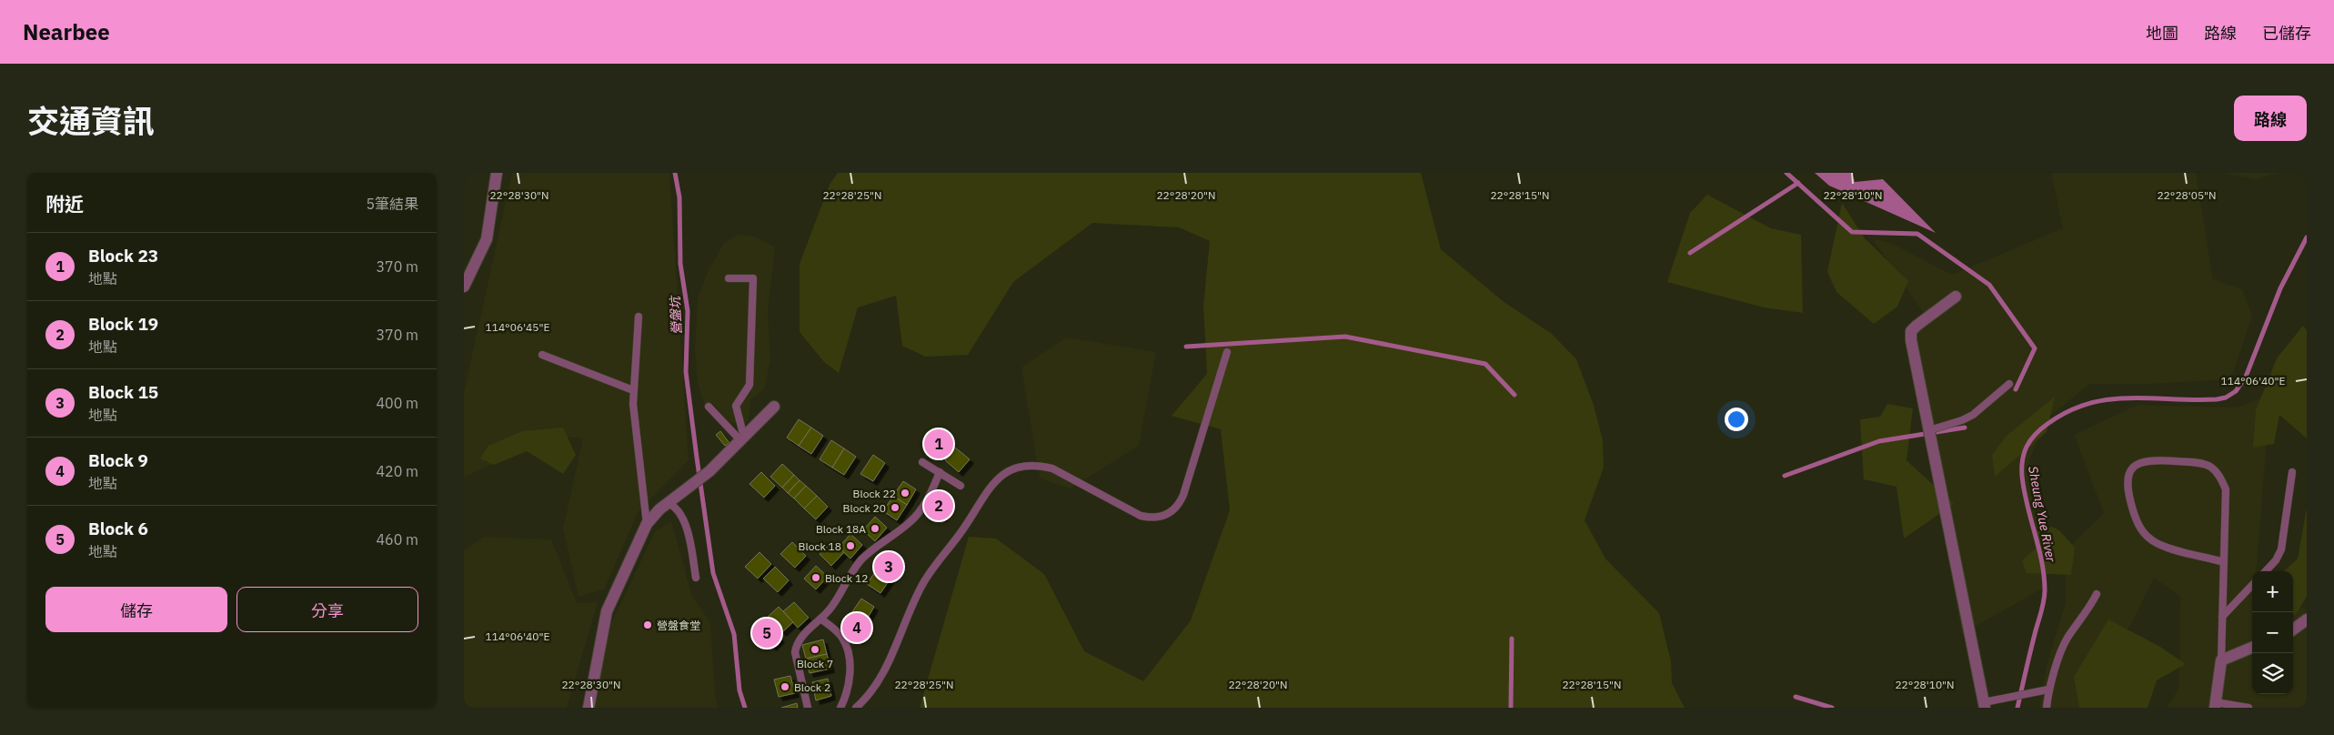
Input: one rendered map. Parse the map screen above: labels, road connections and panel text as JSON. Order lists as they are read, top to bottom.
{
  "water": ["營盤坑", "Sheung Yue River"],
  "places": [
    "Block 22",
    "Block 20",
    "Block 18A",
    "Block 18",
    "Block 12",
    "營盤食堂",
    "Block 7",
    "Block 2"
  ],
  "page": {
    "header": "Nearbee",
    "nav": ["地圖", "路線", "已儲存"],
    "title": "交通資訊",
    "buttons": [
      "路線",
      ["儲存", "分享"]
    ],
    "heading": ["附近", "5筆結果"],
    "list": [
      {
        "mark": "1",
        "name": "Block 23",
        "note": "地點",
        "value": "370 m"
      },
      {
        "mark": "2",
        "name": "Block 19",
        "note": "地點",
        "value": "370 m"
      },
      {
        "mark": "3",
        "name": "Block 15",
        "note": "地點",
        "value": "400 m"
      },
      {
        "mark": "4",
        "name": "Block 9",
        "note": "地點",
        "value": "420 m"
      },
      {
        "mark": "5",
        "name": "Block 6",
        "note": "地點",
        "value": "460 m"
      }
    ],
    "pins": [
      "1",
      "2",
      "3",
      "4",
      "5"
    ],
    "map_buttons": ["+", "−"]
  },
  "coordinates": [
    "22°28'30\"N",
    "22°28'25\"N",
    "22°28'20\"N",
    "22°28'15\"N",
    "22°28'10\"N",
    "22°28'05\"N",
    "114°06'45\"E",
    "114°06'40\"E"
  ]
}
